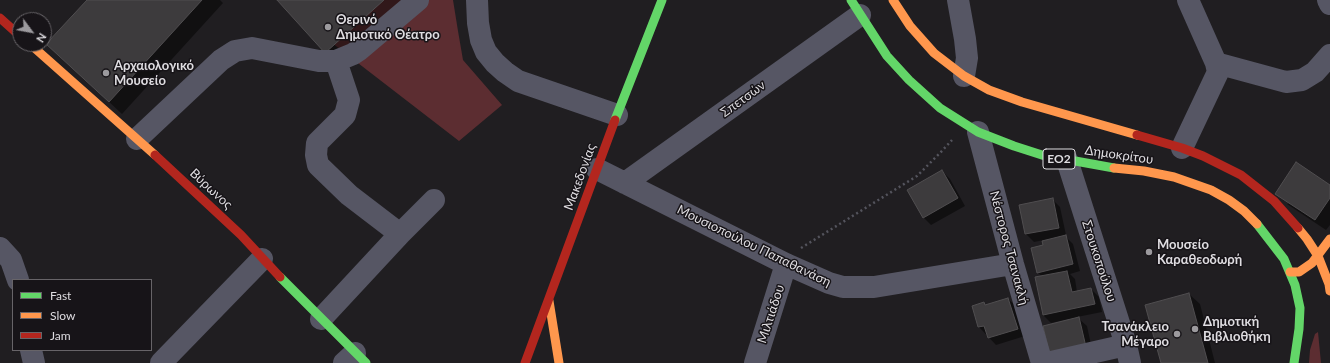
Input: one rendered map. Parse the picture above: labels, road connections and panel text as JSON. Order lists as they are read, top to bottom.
{
  "streets": {
    "main road": [
      "Δημοκρίτου",
      "ΕΟ2",
      "Μακεδονίας",
      "Βύρωνος"
    ],
    "street": [
      "Σπετσών",
      "Μουσιοπούλου Παπαθανάση",
      "Νέστορος Τσανακλή",
      "Στουκοπούλου",
      "Μιλτιάδου"
    ]
  },
  "crossings": [
    ["Σπετσών", "Δημοκρίτου"],
    ["Σπετσών", "Μουσιοπούλου Παπαθανάση"],
    ["Δημοκρίτου", "Νέστορος Τσανακλή"],
    ["Δημοκρίτου", "Στουκοπούλου"],
    ["Μακεδονίας", "Μουσιοπούλου Παπαθανάση"],
    ["Μουσιοπούλου Παπαθανάση", "Νέστορος Τσανακλή"],
    ["Μουσιοπούλου Παπαθανάση", "Μιλτιάδου"]
  ],
  "places": [
    "Θερινό Δημοτικό Θέατρο",
    "Αρχαιολογικό Μουσείο",
    "Μουσείο Καραθεοδωρή",
    "Δημοτική Βιβλιοθήκη",
    "Τσανάκλειο Μέγαρο"
  ],
  "legend": ["Fast", "Slow", "Jam"],
  "north": "bottom right"
}
